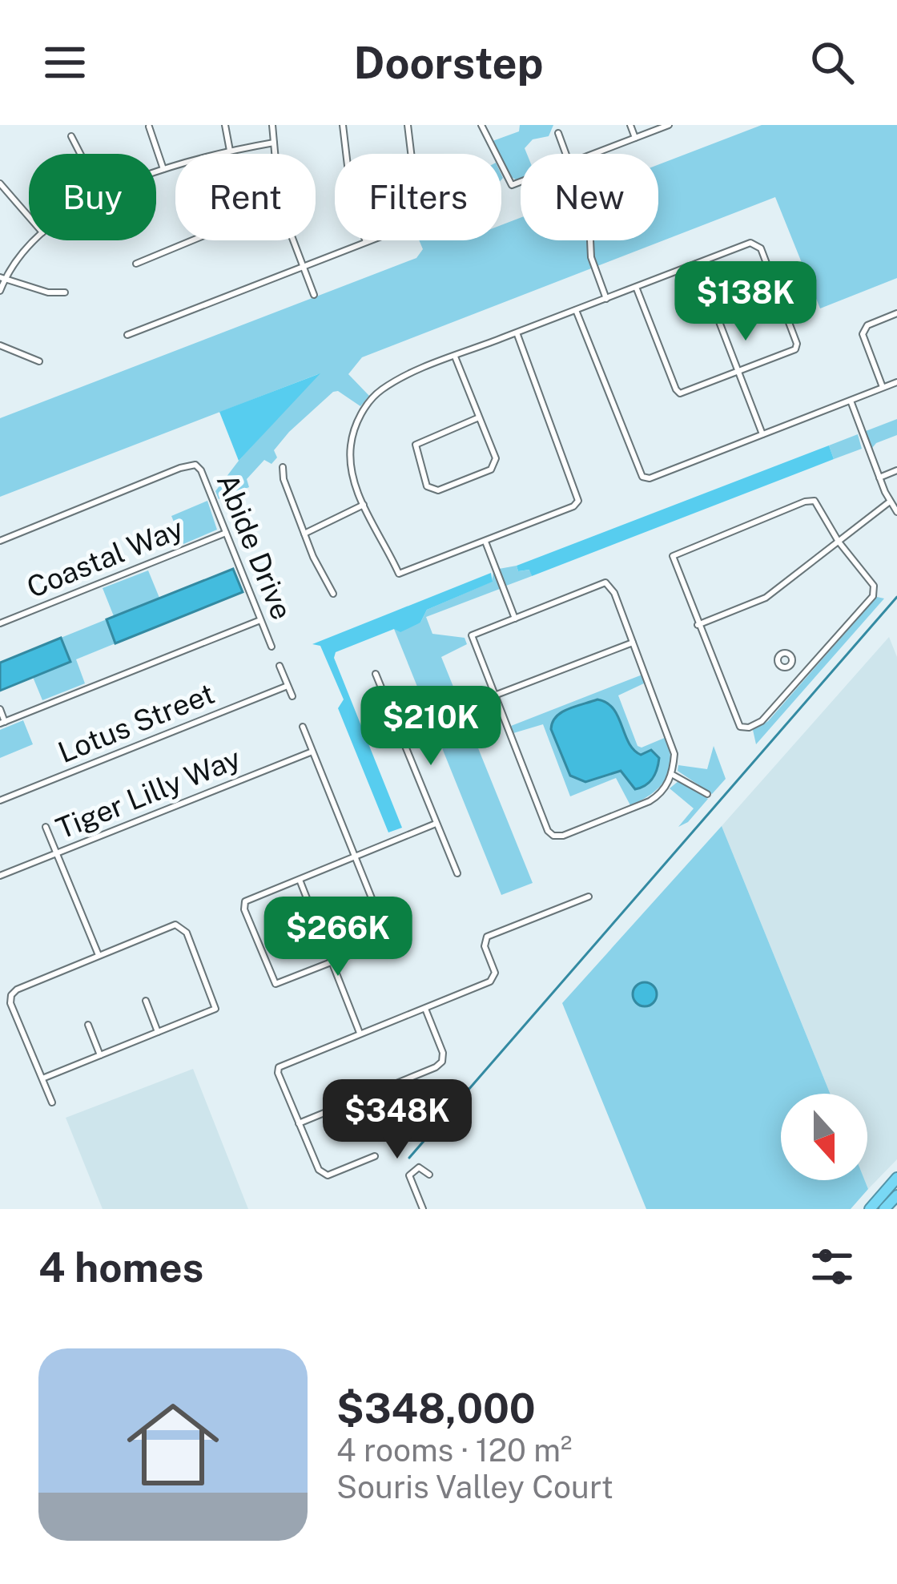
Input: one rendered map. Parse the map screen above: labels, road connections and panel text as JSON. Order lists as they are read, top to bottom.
{
  "streets": {
    "street": [
      "Abide Drive",
      "Coastal Way",
      "Lotus Street",
      "Tiger Lilly Way"
    ]
  },
  "crossings": [
    ["Abide Drive", "Coastal Way"],
    ["Abide Drive", "Lotus Street"]
  ],
  "north": "bottom",
  "page": {
    "header": "Doorstep",
    "chip": [
      "Buy",
      "Rent",
      "Filters",
      "New"
    ],
    "price": [
      "$138K",
      "$210K",
      "$266K",
      "$348K"
    ],
    "heading": "4 homes",
    "list": [
      {
        "name": "$348,000",
        "note": "4 rooms · 120 m² · Souris Valley Court"
      }
    ]
  }
}
